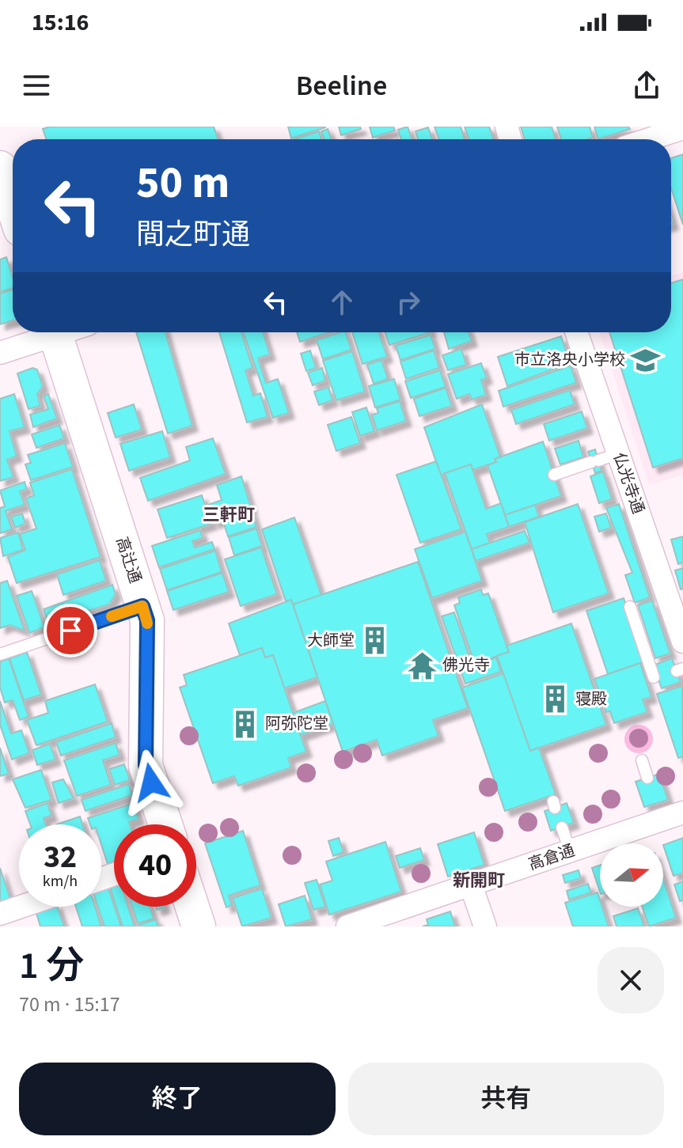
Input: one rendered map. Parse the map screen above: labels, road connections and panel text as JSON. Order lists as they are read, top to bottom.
{
  "streets": {
    "street": ["仏光寺通", "高辻通", "高倉通"]
  },
  "districts": ["三軒町", "新開町"],
  "places": {
    "school or university": ["市立洛央小学校"],
    "building": ["大師堂", "寝殿", "阿弥陀堂"],
    "temple": ["佛光寺"]
  },
  "north": "right",
  "page": {
    "status": "15:16",
    "header": "Beeline",
    "turn": ["50 m", "間之町通"],
    "speed": "32 km/h",
    "limit": "40",
    "heading": ["1 分", "70 m · 15:17"],
    "buttons": ["終了", "共有"]
  }
}
